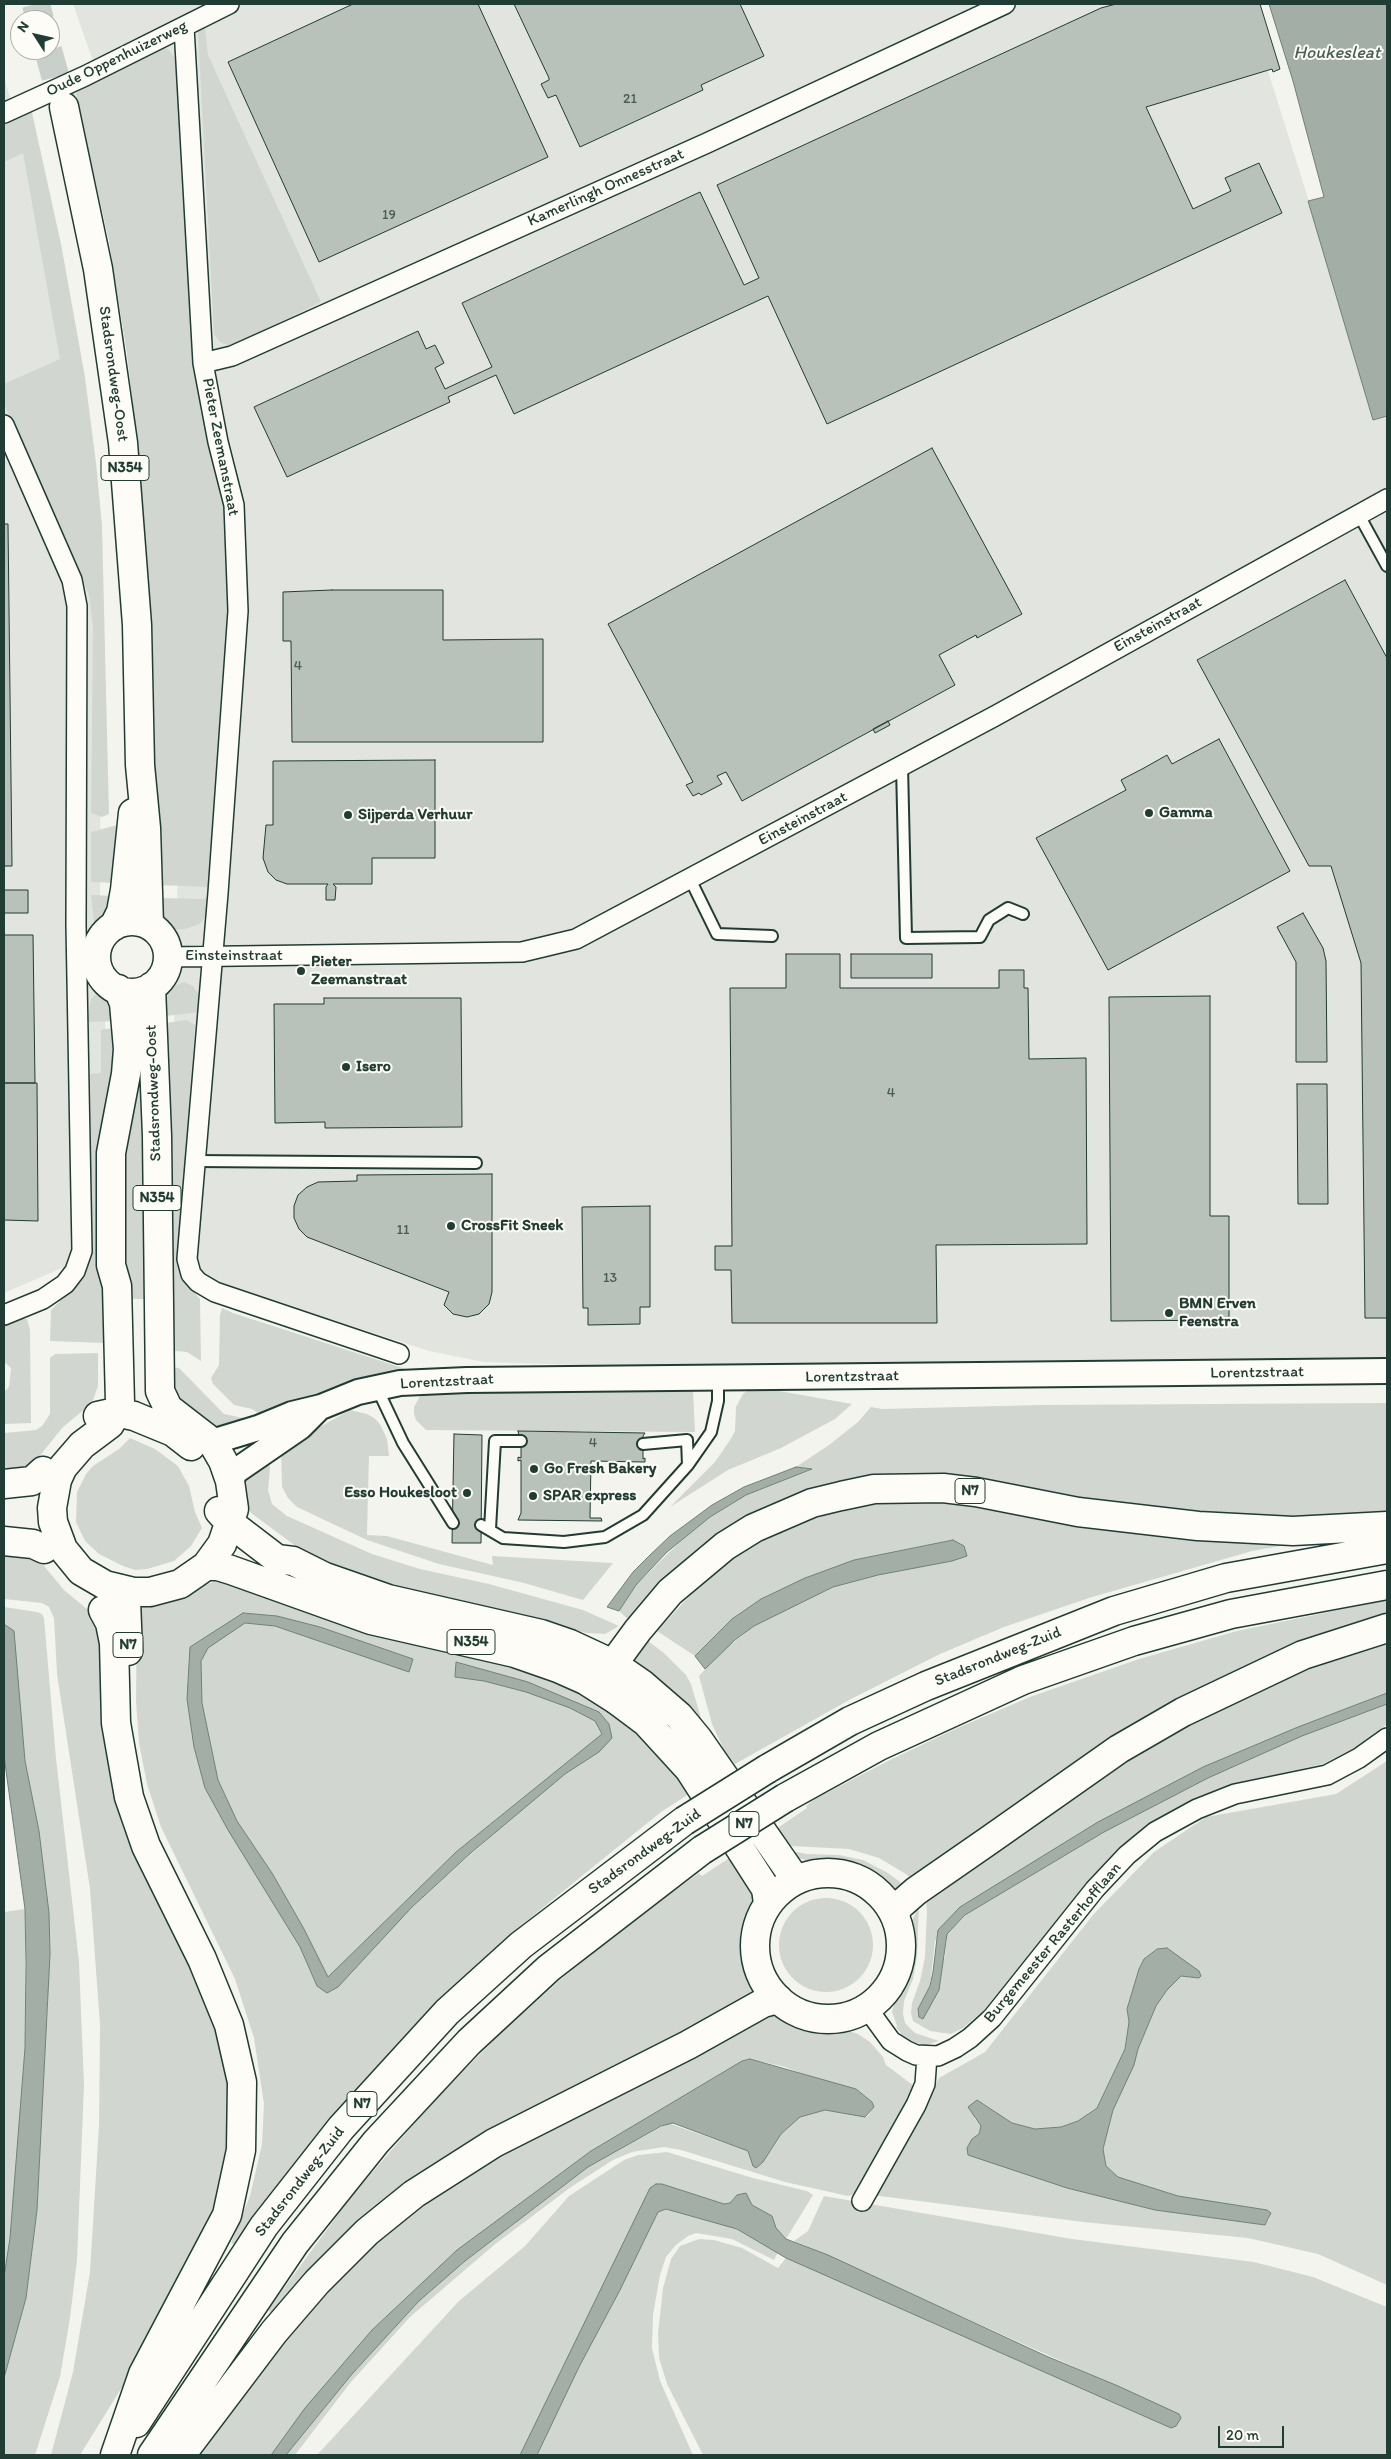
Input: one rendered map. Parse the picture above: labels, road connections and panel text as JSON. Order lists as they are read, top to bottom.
{
  "streets": {
    "main road": [
      "Stadsrondweg-Oost",
      "N354",
      "N7",
      "Stadsrondweg-Zuid"
    ],
    "street": [
      "Oude Oppenhuizerweg",
      "Kamerlingh Onnesstraat",
      "Pieter Zeemanstraat",
      "Einsteinstraat",
      "Lorentzstraat",
      "Burgemeester Rasterhofflaan"
    ]
  },
  "crossings": [
    ["Oude Oppenhuizerweg", "Pieter Zeemanstraat"],
    ["Kamerlingh Onnesstraat", "Pieter Zeemanstraat"],
    ["Stadsrondweg-Oost", "N354"],
    ["Stadsrondweg-Oost", "Einsteinstraat"],
    ["Stadsrondweg-Oost", "Lorentzstraat"],
    ["Pieter Zeemanstraat", "Einsteinstraat"],
    ["Pieter Zeemanstraat", "Lorentzstraat"],
    ["N354", "Einsteinstraat"],
    ["N354", "Lorentzstraat"],
    ["N354", "N7"],
    ["N7", "Stadsrondweg-Zuid"]
  ],
  "water": ["Houkesleat"],
  "places": [
    "Gamma",
    "Sijperda Verhuur",
    "Pieter Zeemanstraat",
    "Isero",
    "CrossFit Sneek",
    "BMN Erven Feenstra",
    "Go Fresh Bakery",
    "Esso Houkesloot",
    "SPAR express"
  ],
  "house_numbers": [
    "21",
    "19",
    "4",
    "4",
    "11",
    "13",
    "4"
  ],
  "scale_bar": "20 m",
  "north": "top left"
}
